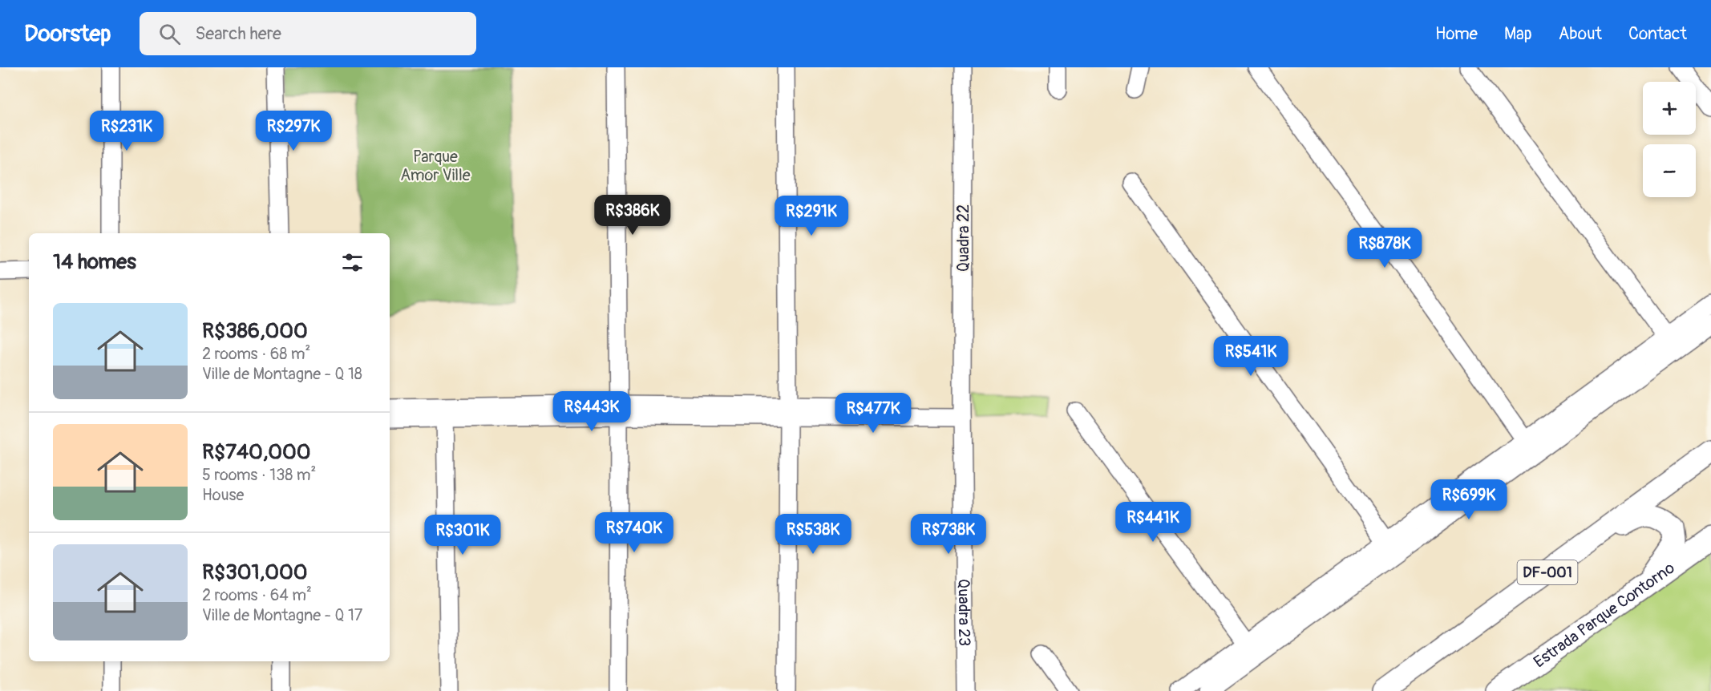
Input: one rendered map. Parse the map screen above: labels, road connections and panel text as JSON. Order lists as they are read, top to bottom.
{
  "streets": {
    "main road": ["DF-001", "Estrada Parque Contorno"],
    "street": ["Quadra 22", "Quadra 23"]
  },
  "crossings": [
    ["Quadra 22", "Quadra 23"]
  ],
  "parks": ["Parque Amor Ville"],
  "page": {
    "header": "Doorstep",
    "search": "Search here",
    "nav": [
      "Home",
      "Map",
      "About",
      "Contact"
    ],
    "map_buttons": ["+", "−"],
    "price": [
      "R$231K",
      "R$297K",
      "R$386K",
      "R$291K",
      "R$878K",
      "R$541K",
      "R$443K",
      "R$477K",
      "R$699K",
      "R$441K",
      "R$740K",
      "R$538K",
      "R$738K",
      "R$301K"
    ],
    "heading": "14 homes",
    "list": [
      {
        "name": "R$386,000",
        "note": "2 rooms · 68 m² · Ville de Montagne - Q 18"
      },
      {
        "name": "R$740,000",
        "note": "5 rooms · 138 m² · House"
      },
      {
        "name": "R$301,000",
        "note": "2 rooms · 64 m² · Ville de Montagne - Q 17"
      }
    ]
  }
}
